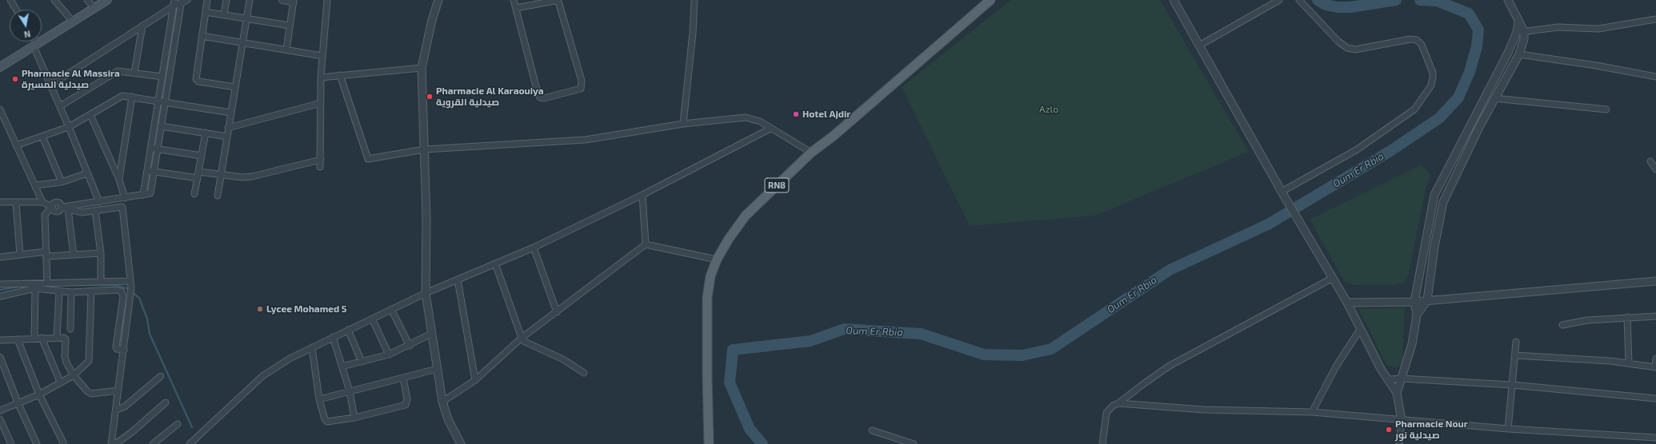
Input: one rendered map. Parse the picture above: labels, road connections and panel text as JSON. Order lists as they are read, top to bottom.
{
  "streets": {
    "main road": ["RN8"]
  },
  "water": ["Oum Er Rbia"],
  "parks": ["Azlo"],
  "places": [
    "Pharmacie Al Massira صيدلية المسيرة",
    "Pharmacie Al Karaouiya صيدلية القروية",
    "Hotel Ajdir",
    "Lycee Mohamed 5",
    "Pharmacie Nour صيدلية نور"
  ],
  "north": "bottom"
}
